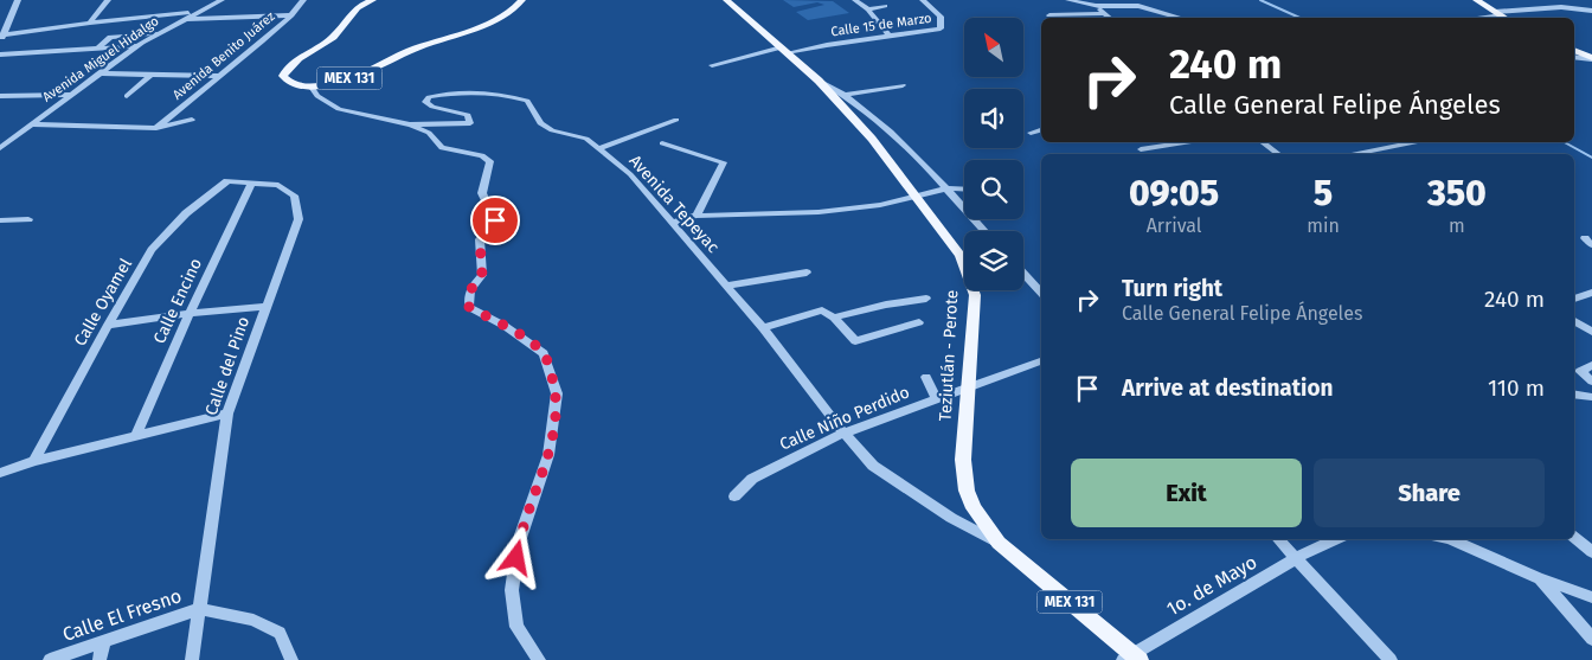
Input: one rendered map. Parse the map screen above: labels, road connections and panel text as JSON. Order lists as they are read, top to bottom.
{
  "streets": {
    "main road": ["MEX 131", "Teziutlán - Perote"],
    "street": [
      "Calle 15 de Marzo",
      "Avenida Benito Juárez",
      "Avenida Miguel Hidalgo",
      "Avenida Tepeyac",
      "Calle Encino",
      "Calle Oyamel",
      "Calle del Pino",
      "Calle Niño Perdido",
      "1o. de Mayo",
      "Calle El Fresno"
    ]
  },
  "crossings": [
    ["Calle 15 de Marzo", "Teziutlán - Perote"],
    ["MEX 131", "Avenida Tepeyac"],
    ["Avenida Tepeyac", "Teziutlán - Perote"],
    ["Avenida Tepeyac", "Calle Niño Perdido"],
    ["Calle Encino", "Calle del Pino"],
    ["Calle Oyamel", "Calle del Pino"],
    ["Teziutlán - Perote", "Calle Niño Perdido"],
    ["Teziutlán - Perote", "1o. de Mayo"],
    ["Calle del Pino", "Calle El Fresno"]
  ],
  "north": "top left",
  "page": {
    "turn": ["240 m", "Calle General Felipe Ángeles"],
    "eta": [
      "09:05",
      "Arrival",
      "5",
      "min",
      "350",
      "m"
    ],
    "list": [
      {
        "name": "Turn right",
        "note": "Calle General Felipe Ángeles",
        "value": "240 m"
      },
      {
        "name": "Arrive at destination",
        "value": "110 m"
      }
    ],
    "buttons": ["Exit", "Share"]
  }
}
